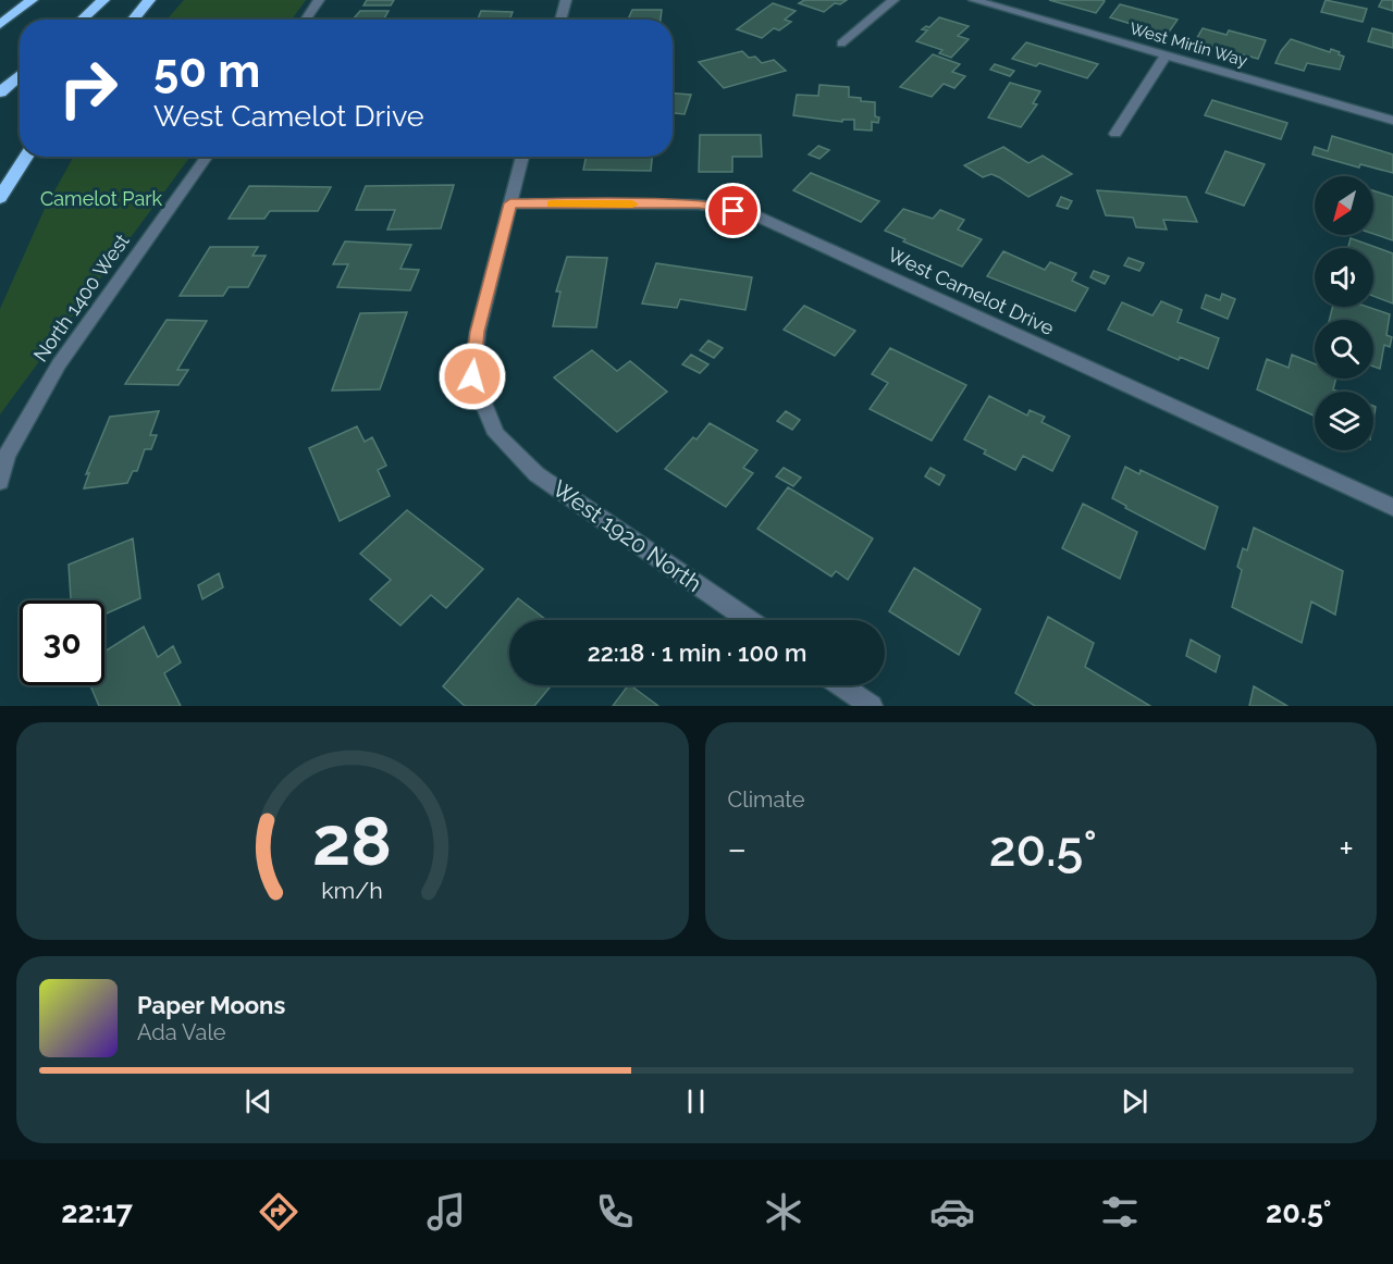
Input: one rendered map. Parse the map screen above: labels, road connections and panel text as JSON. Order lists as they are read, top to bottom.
{
  "streets": {
    "street": [
      "West Mirlin Way",
      "West Camelot Drive",
      "North 1400 West",
      "West 1920 North"
    ]
  },
  "crossings": [
    ["West Camelot Drive", "West 1920 North"]
  ],
  "parks": ["Camelot Park"],
  "north": "bottom left",
  "page": {
    "turn": ["50 m", "West Camelot Drive"],
    "limit": "30",
    "trip": "22:18 · 1 min · 100 m",
    "tile": "Climate",
    "heat": ["−", "20.5°", "+"],
    "song": ["Paper Moons", "Ada Vale"],
    "tabs": ["22:17", "20.5°"],
    "gauge": ["28", "km/h"]
  }
}
